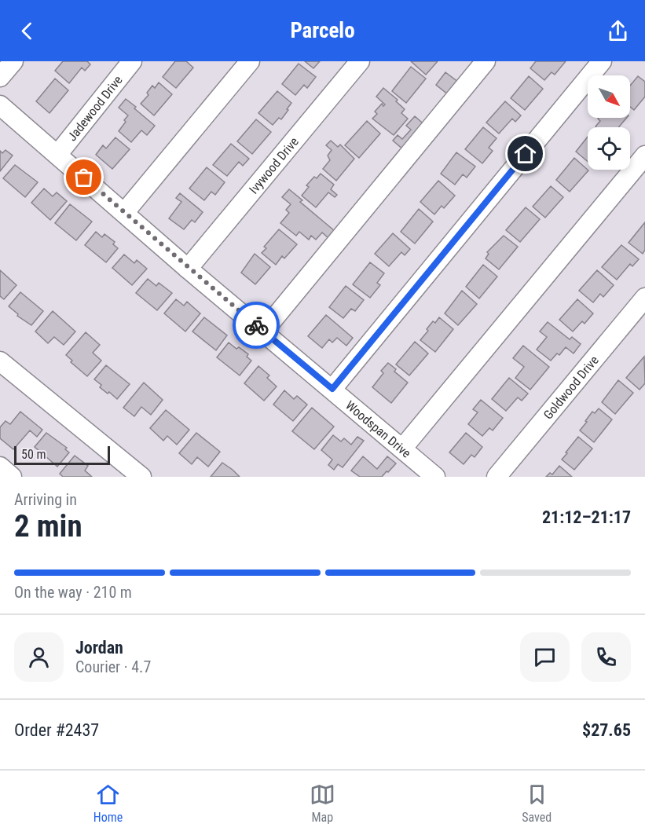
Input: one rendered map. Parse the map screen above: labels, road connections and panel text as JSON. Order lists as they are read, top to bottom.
{
  "streets": {
    "street": [
      "Jadewood Drive",
      "Ivywood Drive",
      "Goldwood Drive",
      "Woodspan Drive"
    ]
  },
  "crossings": [
    ["Jadewood Drive", "Woodspan Drive"],
    ["Ivywood Drive", "Woodspan Drive"]
  ],
  "scale_bar": "50 m",
  "north": "bottom right",
  "page": {
    "header": "Parcelo",
    "scale": "50 m",
    "heading": ["2 min", "Arriving in", "21:12–21:17"],
    "panel": [
      "Jordan",
      "Courier · 4.7",
      "Order #2437",
      "$27.65"
    ],
    "bar": "On the way · 210 m",
    "tabs": ["Home", "Map", "Saved"]
  }
}
